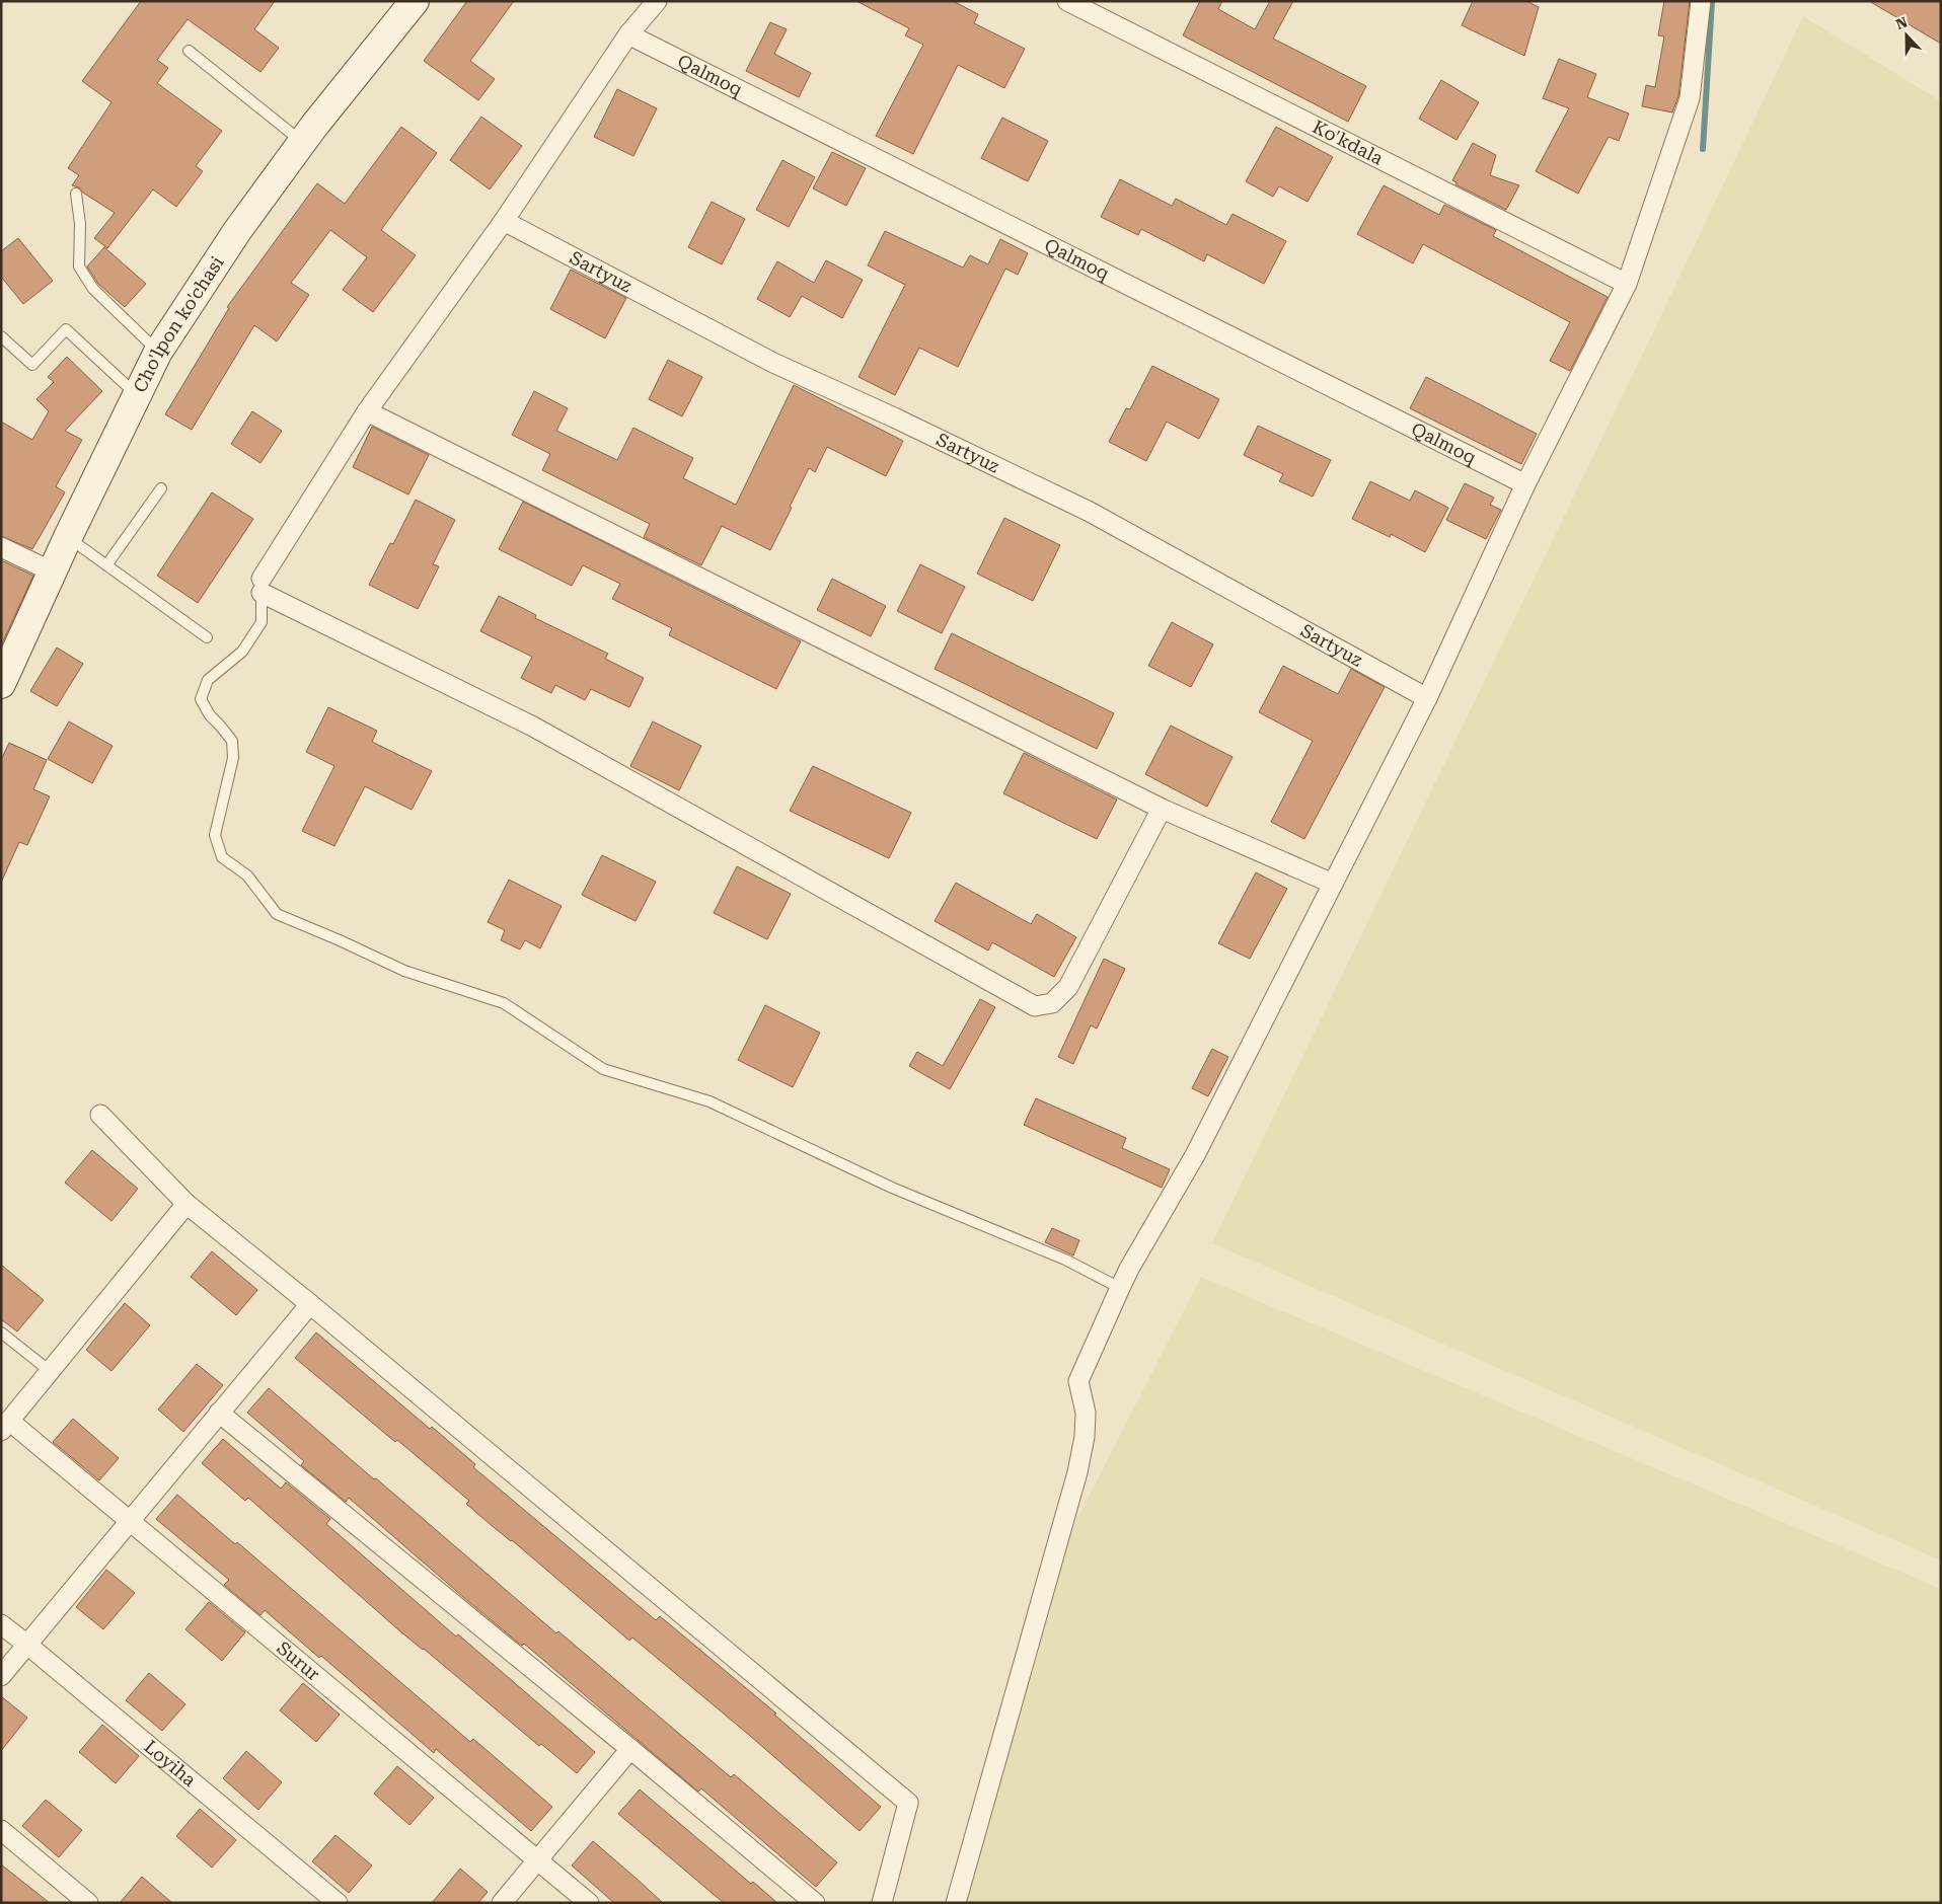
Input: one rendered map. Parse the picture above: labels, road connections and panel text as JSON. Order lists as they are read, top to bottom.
{
  "streets": {
    "main road": ["Cho'lpon ko'chasi"],
    "street": [
      "Qalmoq",
      "Ko'kdala",
      "Sartyuz",
      "Surur",
      "Loyiha"
    ]
  },
  "north": "top"
}
